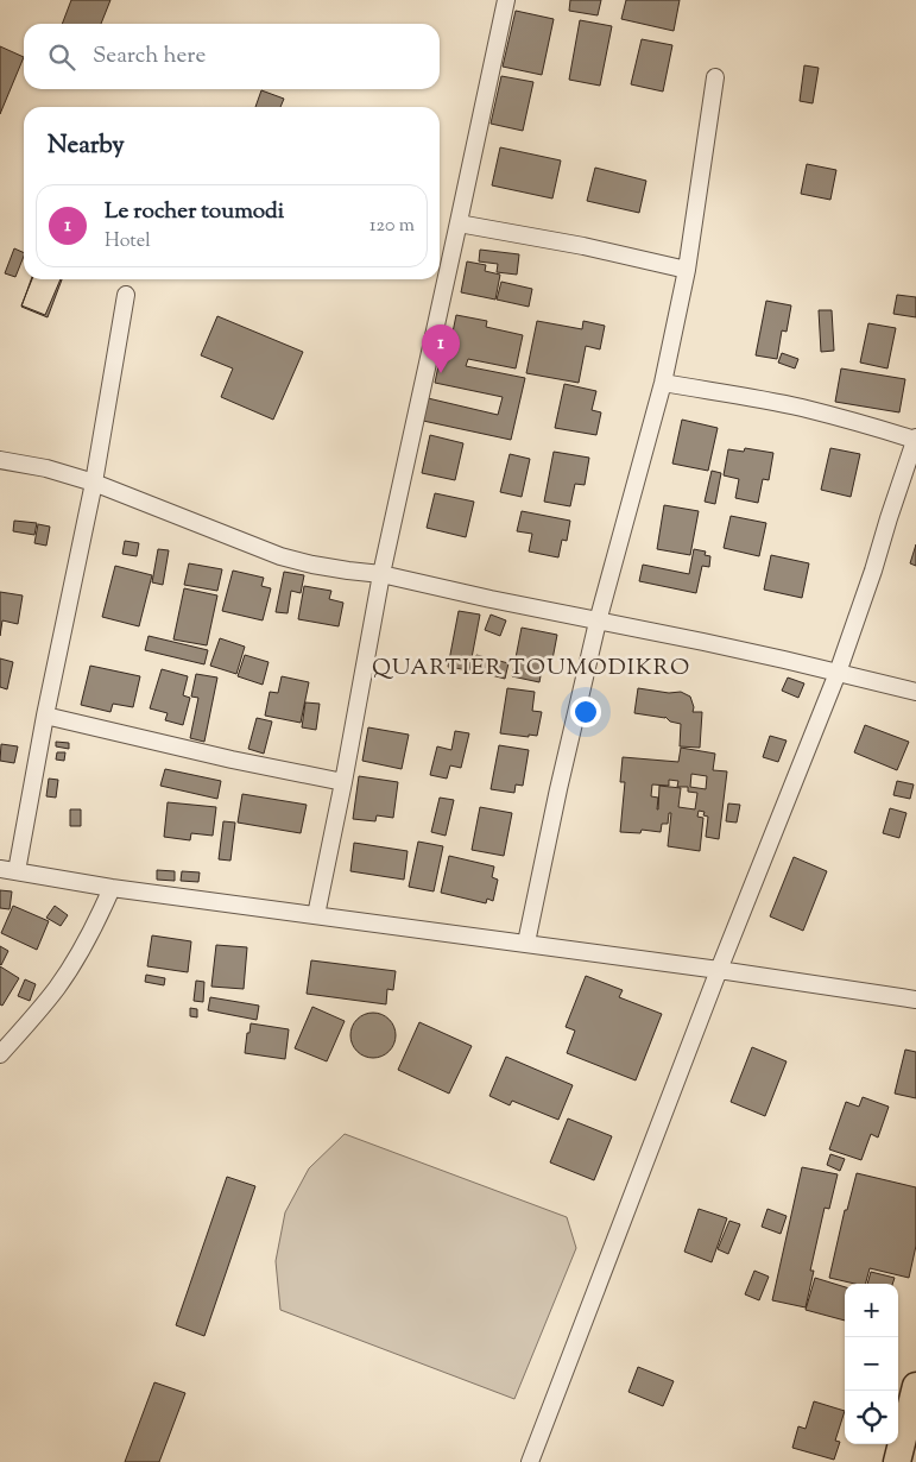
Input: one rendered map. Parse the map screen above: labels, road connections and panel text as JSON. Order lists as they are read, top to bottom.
{
  "districts": ["QUARTIER TOUMODIKRO"],
  "page": {
    "search": "Search here",
    "heading": "Nearby",
    "list": [
      {
        "mark": "1",
        "name": "Le rocher toumodi",
        "note": "Hotel",
        "value": "120 m"
      }
    ],
    "pins": "1",
    "map_buttons": ["+", "−"]
  }
}
